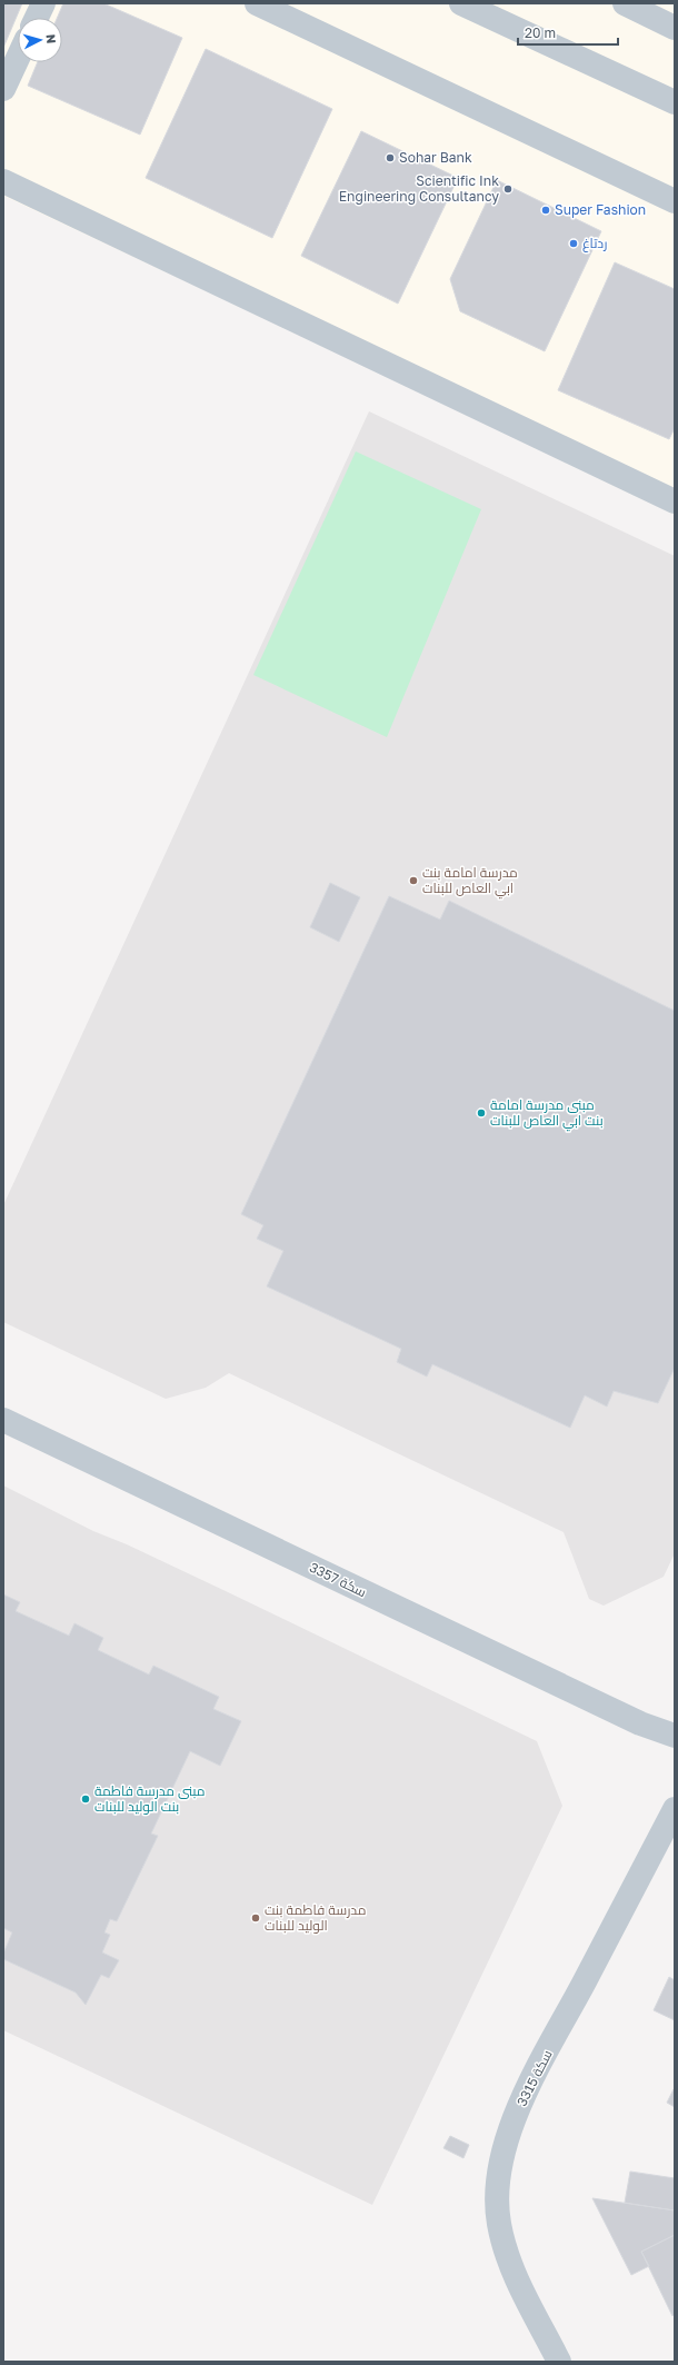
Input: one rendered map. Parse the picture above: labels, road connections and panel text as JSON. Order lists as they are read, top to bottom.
{
  "streets": {
    "street": ["سكة 3357", "سكة 3315"]
  },
  "places": [
    "Sohar Bank",
    "Scientific Ink Engineering Consultancy",
    "Super Fashion",
    "ردتاغ",
    "مدرسة امامة بنت ابي العاص للبنات",
    "مبنى مدرسة امامة بنت ابي العاص للبنات",
    "مبنى مدرسة فاطمة بنت الوليد للبنات",
    "مدرسة فاطمة بنت الوليد للبنات"
  ],
  "scale_bar": "20 m",
  "north": "right"
}
